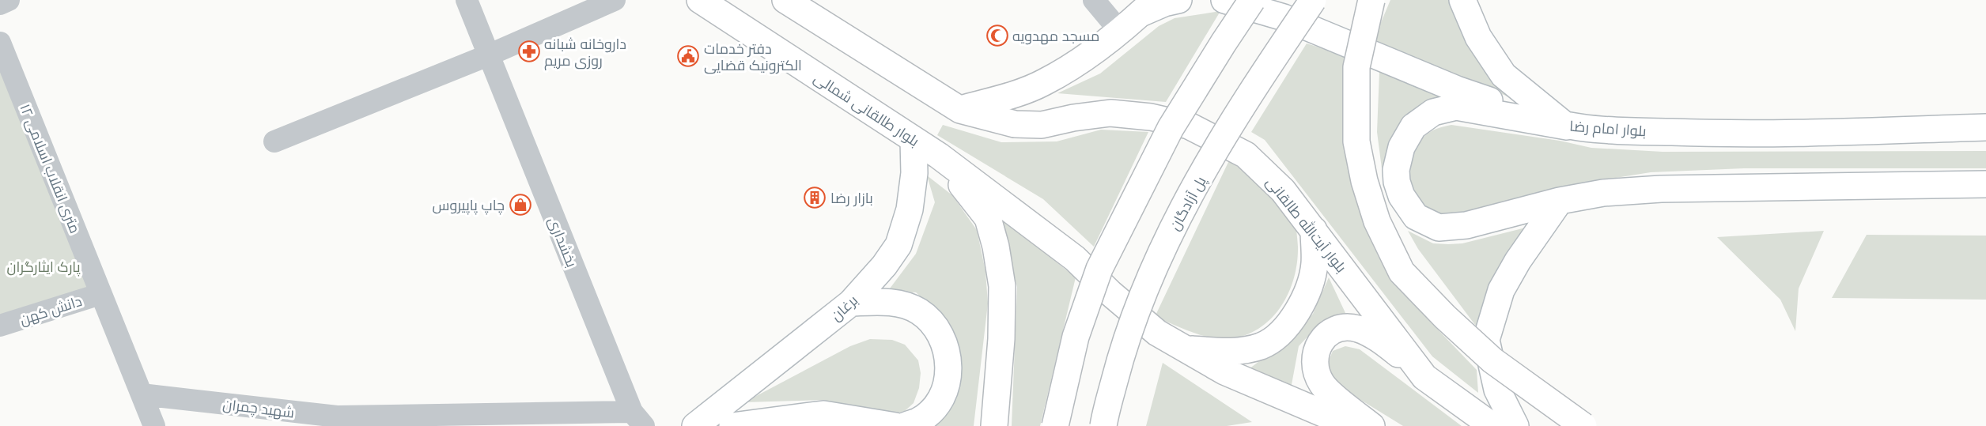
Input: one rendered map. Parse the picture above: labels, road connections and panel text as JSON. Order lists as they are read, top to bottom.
{
  "streets": {
    "main road": [
      "بلوار طالقانی شمالی",
      "بلوار امام رضا",
      "پل آزادگان",
      "بلوار آیت‌الله طالقانی",
      "برغان"
    ],
    "street": [
      "۱۲ متری انقلاب اسلامی",
      "بخشداری",
      "دانش کهن",
      "شهید چمران"
    ]
  },
  "crossings": [
    ["بلوار طالقانی شمالی", "برغان"],
    ["۱۲ متری انقلاب اسلامی", "دانش کهن"],
    ["۱۲ متری انقلاب اسلامی", "شهید چمران"],
    ["بخشداری", "شهید چمران"]
  ],
  "parks": ["پارک ایثارگران"],
  "places": {
    "mosque": ["مسجد مهدویه"],
    "pharmacy": ["داروخانه شبانه روزی مریم"],
    "public building": ["دفتر خدمات الکترونیک قضایی"],
    "building": ["بازار رضا"],
    "shop": ["چاپ پاپیروس"]
  }
}
